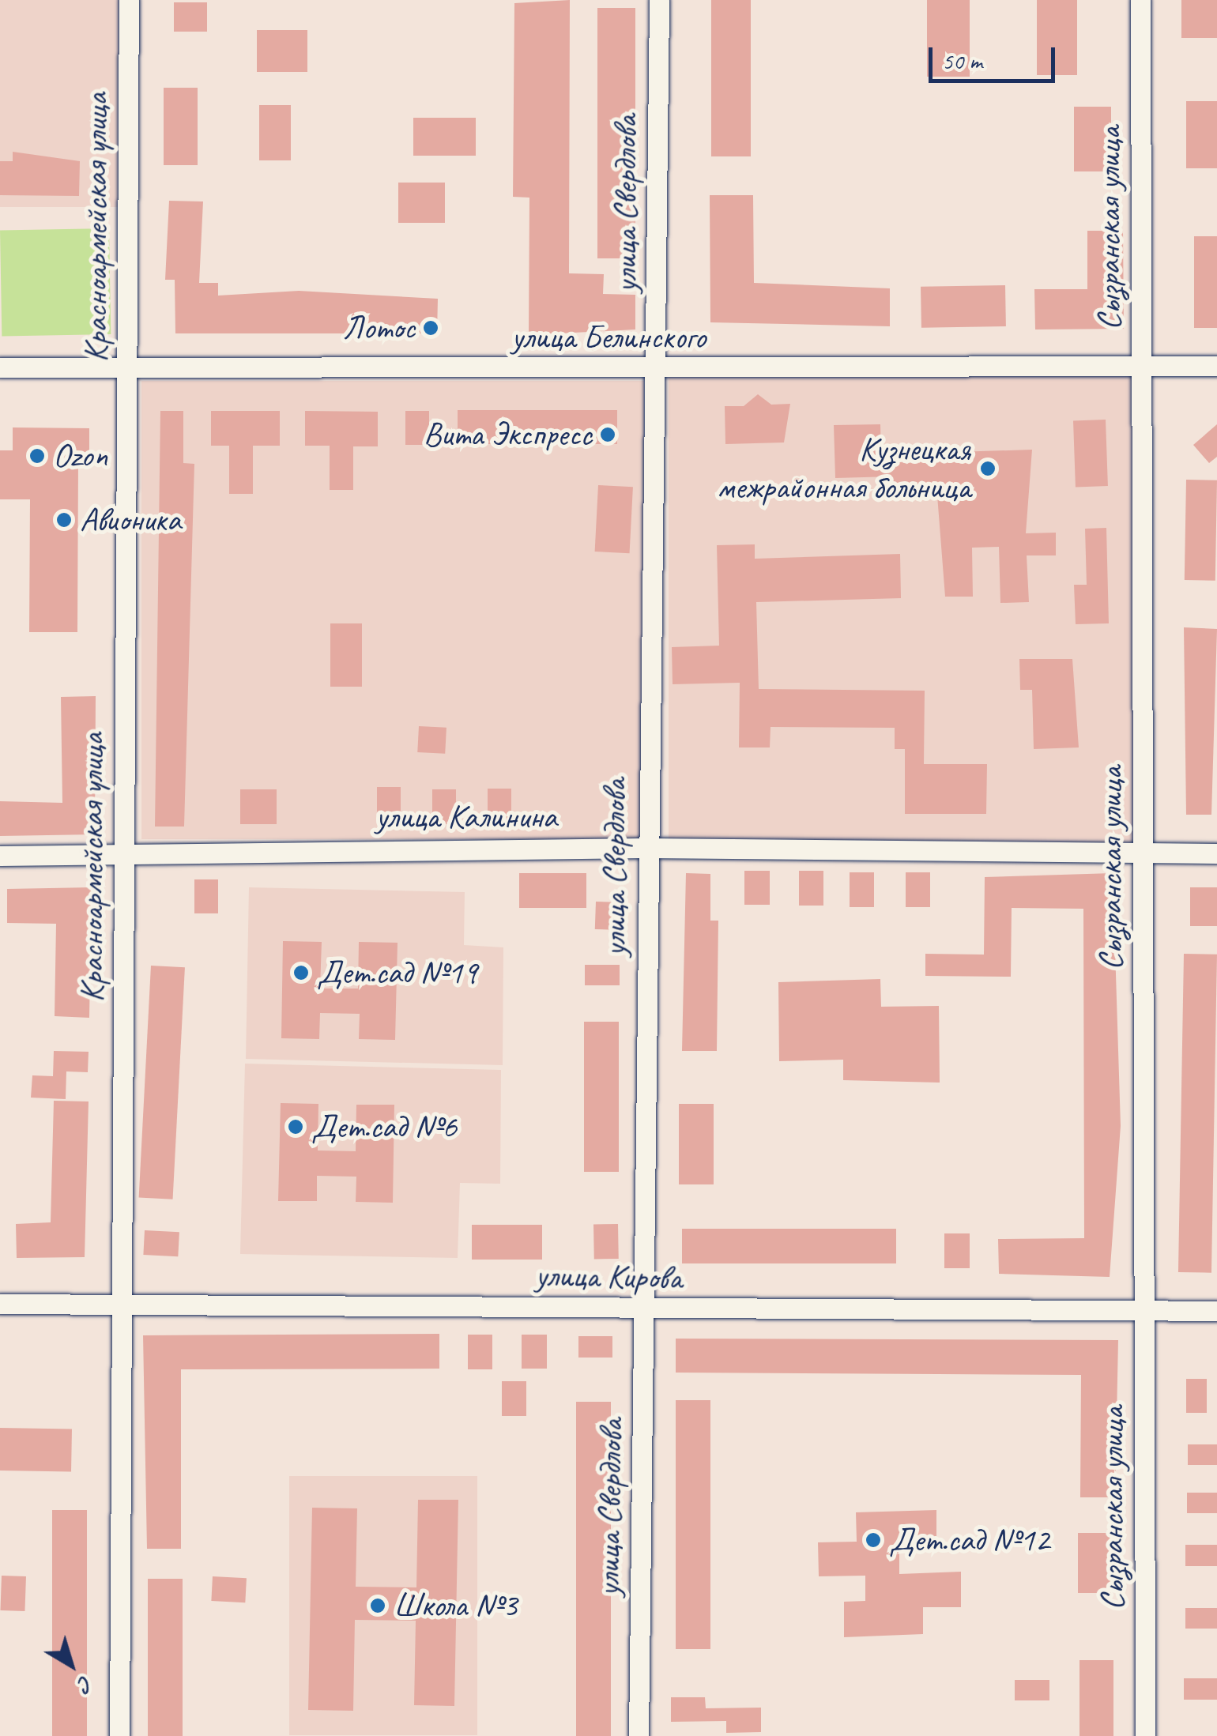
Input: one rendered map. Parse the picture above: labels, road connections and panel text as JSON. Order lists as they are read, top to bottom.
{
  "streets": {
    "street": [
      "улица Свердлова",
      "Красноармейская улица",
      "Сызранская улица",
      "улица Белинского",
      "улица Калинина",
      "улица Кирова"
    ]
  },
  "crossings": [
    ["улица Свердлова", "улица Белинского"],
    ["улица Свердлова", "улица Калинина"],
    ["улица Свердлова", "улица Кирова"],
    ["Красноармейская улица", "улица Белинского"],
    ["Красноармейская улица", "улица Калинина"],
    ["Красноармейская улица", "улица Кирова"],
    ["Сызранская улица", "улица Белинского"],
    ["Сызранская улица", "улица Калинина"],
    ["Сызранская улица", "улица Кирова"]
  ],
  "places": [
    "Лотос",
    "Вита Экспресс",
    "Ozon",
    "Кузнецкая межрайонная больница",
    "Авионика",
    "Дет.сад №19",
    "Дет.сад №6",
    "Дет.сад №12",
    "Школа №3"
  ],
  "scale_bar": "50 m",
  "north": "bottom right"
}
